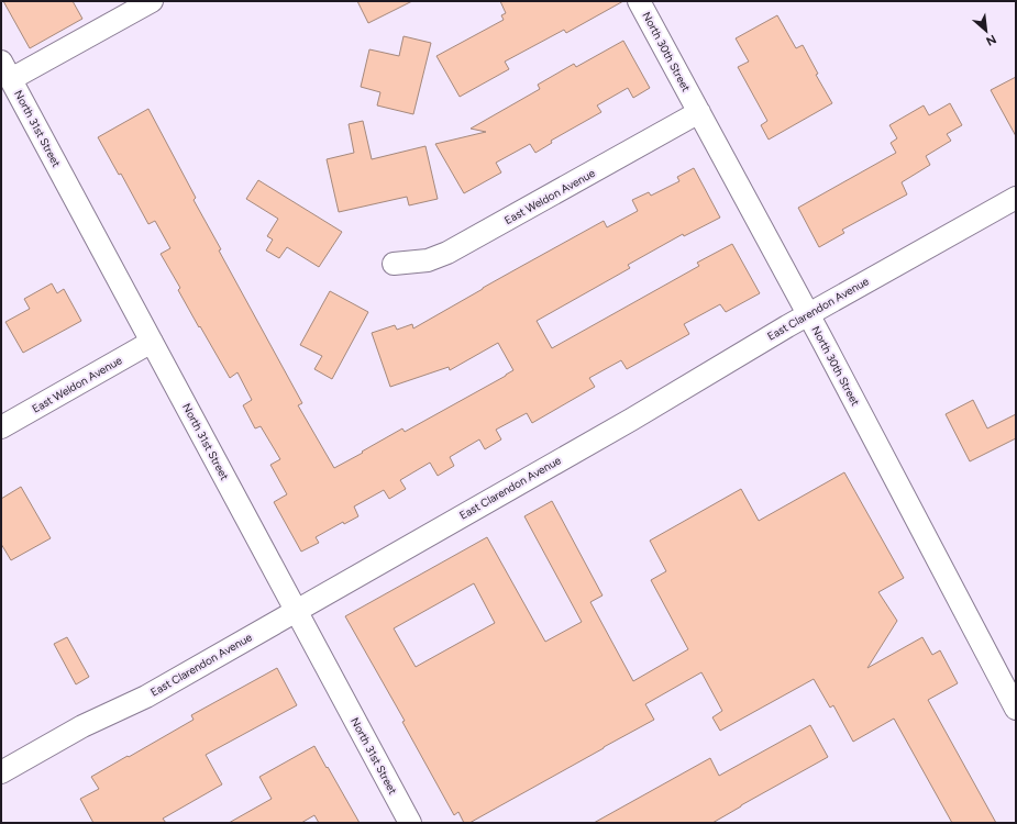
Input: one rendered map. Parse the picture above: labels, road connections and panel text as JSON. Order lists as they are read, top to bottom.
{
  "streets": {
    "street": [
      "North 30th Street",
      "North 31st Street",
      "East Weldon Avenue",
      "East Clarendon Avenue"
    ]
  },
  "crossings": [
    ["North 30th Street", "East Weldon Avenue"],
    ["North 30th Street", "East Clarendon Avenue"],
    ["North 31st Street", "East Weldon Avenue"],
    ["North 31st Street", "East Clarendon Avenue"]
  ],
  "north": "bottom right"
}
